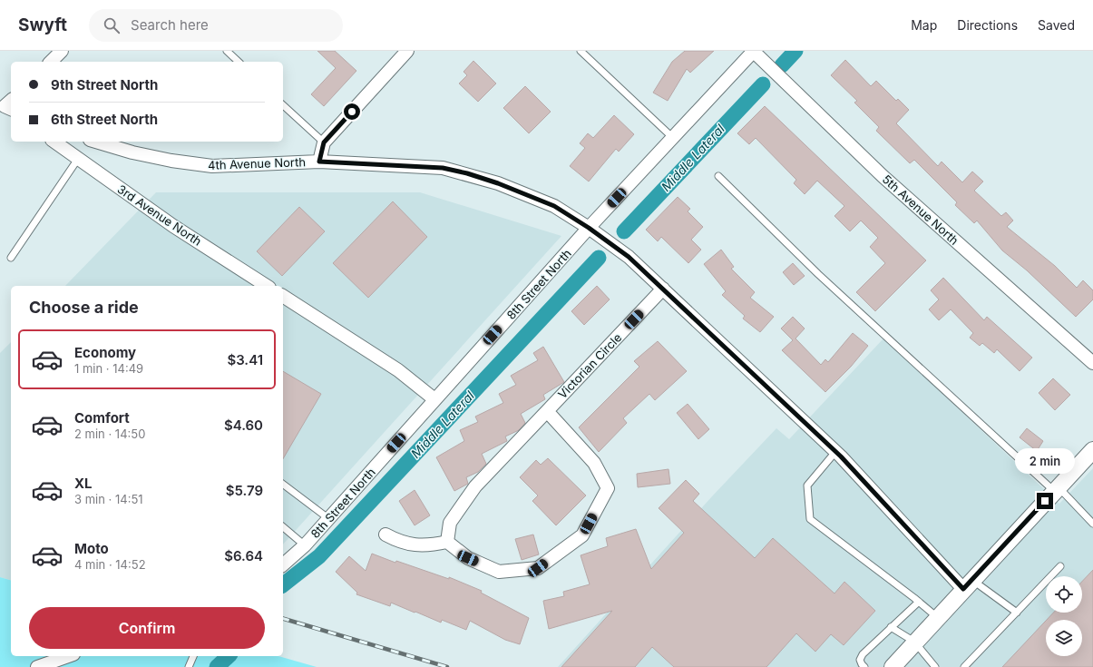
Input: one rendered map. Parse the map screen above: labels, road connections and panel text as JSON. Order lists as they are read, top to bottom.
{
  "streets": {
    "street": [
      "4th Avenue North",
      "5th Avenue North",
      "3rd Avenue North",
      "8th Street North",
      "Victorian Circle"
    ]
  },
  "crossings": [
    ["4th Avenue North", "8th Street North"],
    ["4th Avenue North", "Victorian Circle"],
    ["5th Avenue North", "8th Street North"]
  ],
  "water": ["Middle Lateral"],
  "page": {
    "header": "Swyft",
    "search": "Search here",
    "nav": ["Map", "Directions", "Saved"],
    "banner": ["9th Street North", "6th Street North"],
    "heading": "Choose a ride",
    "list": [
      {
        "name": "Economy",
        "note": "1 min · 14:49",
        "value": "$3.41"
      },
      {
        "name": "Comfort",
        "note": "2 min · 14:50",
        "value": "$4.60"
      },
      {
        "name": "XL",
        "note": "3 min · 14:51",
        "value": "$5.79"
      },
      {
        "name": "Moto",
        "note": "4 min · 14:52",
        "value": "$6.64"
      }
    ],
    "bubble": "2 min",
    "buttons": "Confirm"
  }
}
